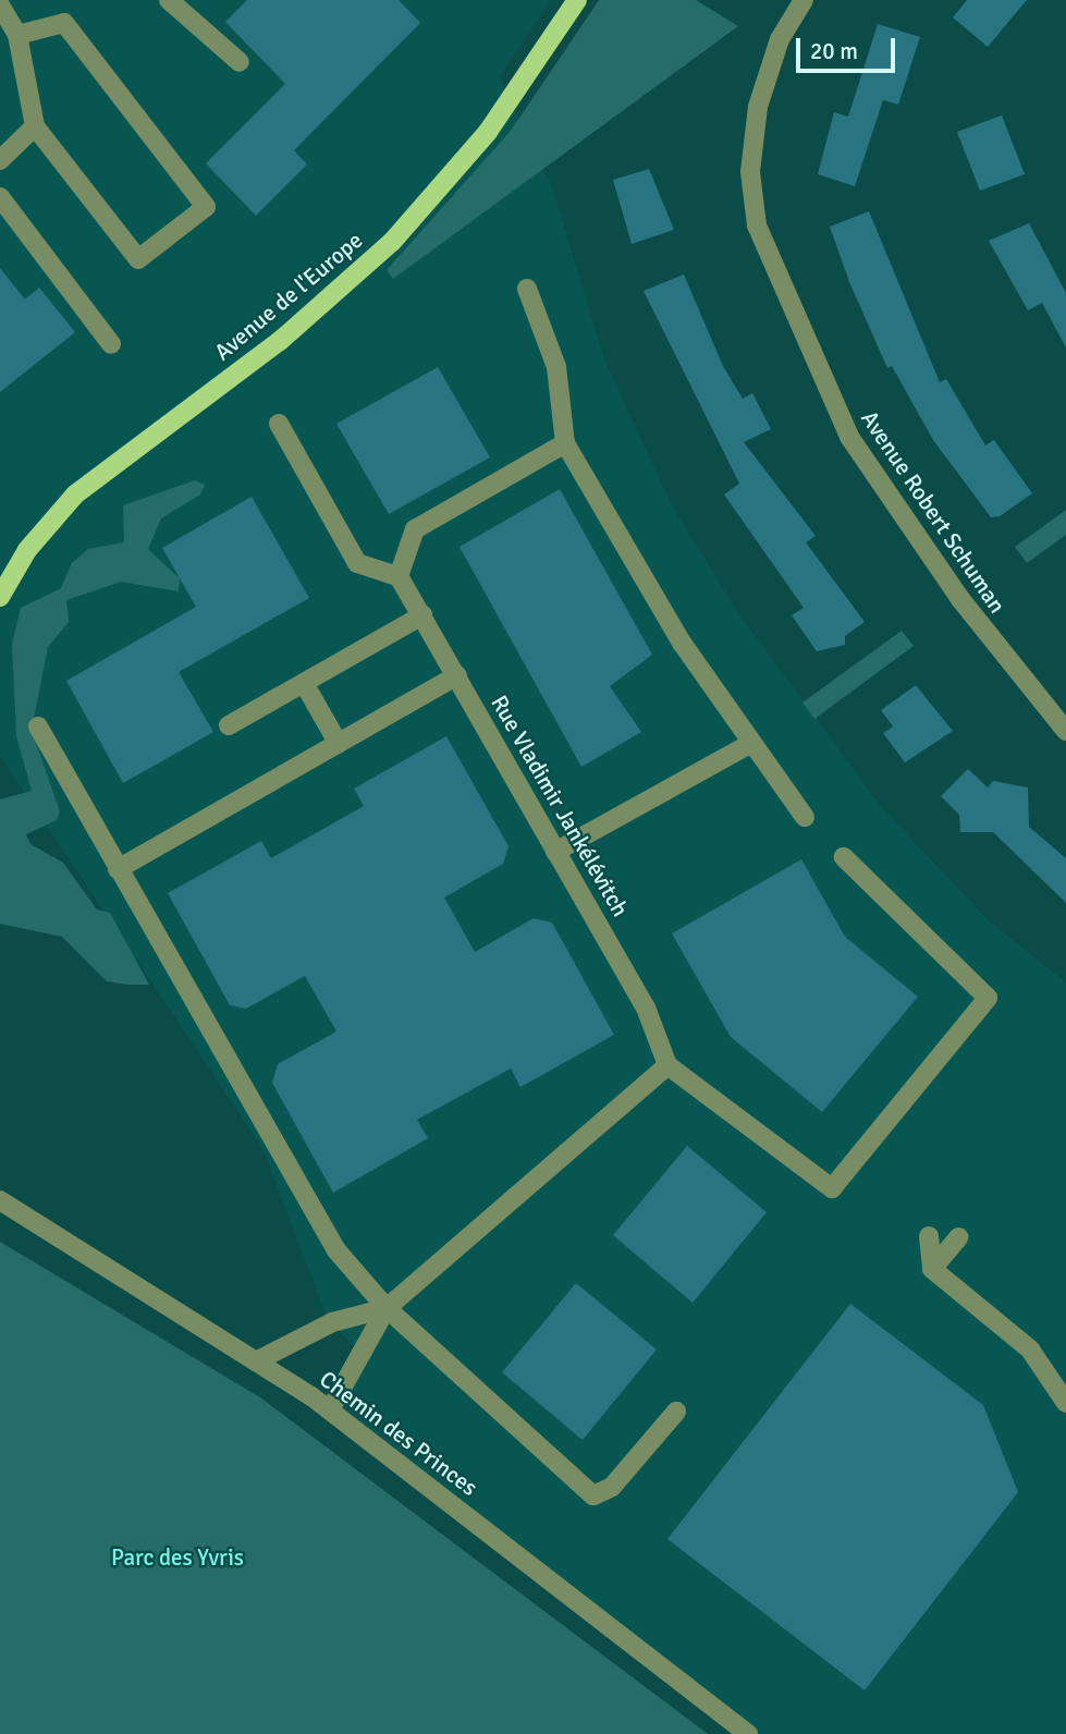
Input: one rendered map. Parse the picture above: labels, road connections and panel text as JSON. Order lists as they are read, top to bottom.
{
  "streets": {
    "main road": ["Avenue de l'Europe"],
    "street": ["Avenue Robert Schuman", "Rue Vladimir Jankélévitch", "Chemin des Princes"]
  },
  "parks": ["Parc des Yvris"],
  "scale_bar": "20 m"
}
